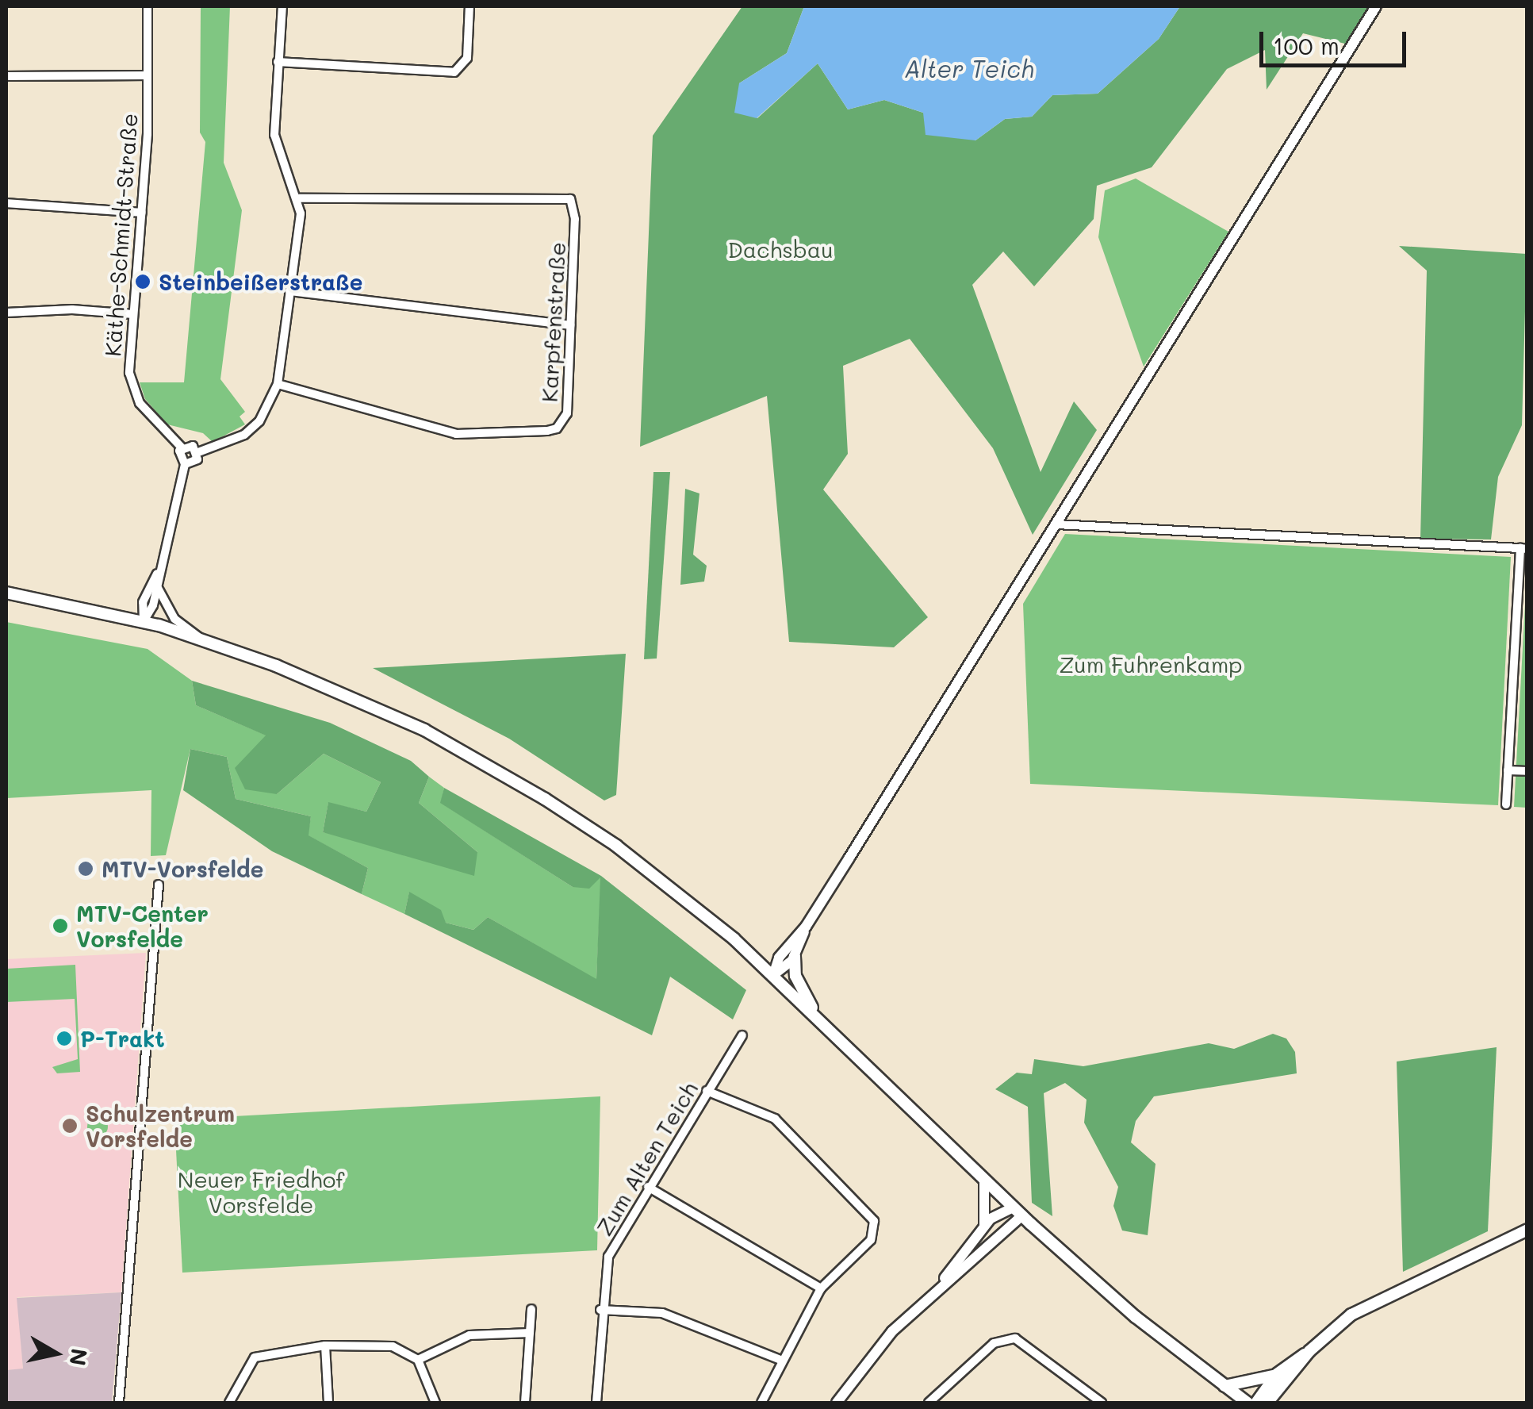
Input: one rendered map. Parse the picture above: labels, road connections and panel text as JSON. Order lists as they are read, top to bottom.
{
  "streets": {
    "street": ["Käthe-Schmidt-Straße", "Karpfenstraße", "Zum Alten Teich"]
  },
  "water": ["Alter Teich"],
  "parks": ["Dachsbau", "Zum Fuhrenkamp", "Neuer Friedhof Vorsfelde"],
  "places": [
    "Steinbeißerstraße",
    "MTV-Vorsfelde",
    "MTV-Center Vorsfelde",
    "P-Trakt",
    "Schulzentrum Vorsfelde"
  ],
  "scale_bar": "100 m",
  "north": "right"
}
